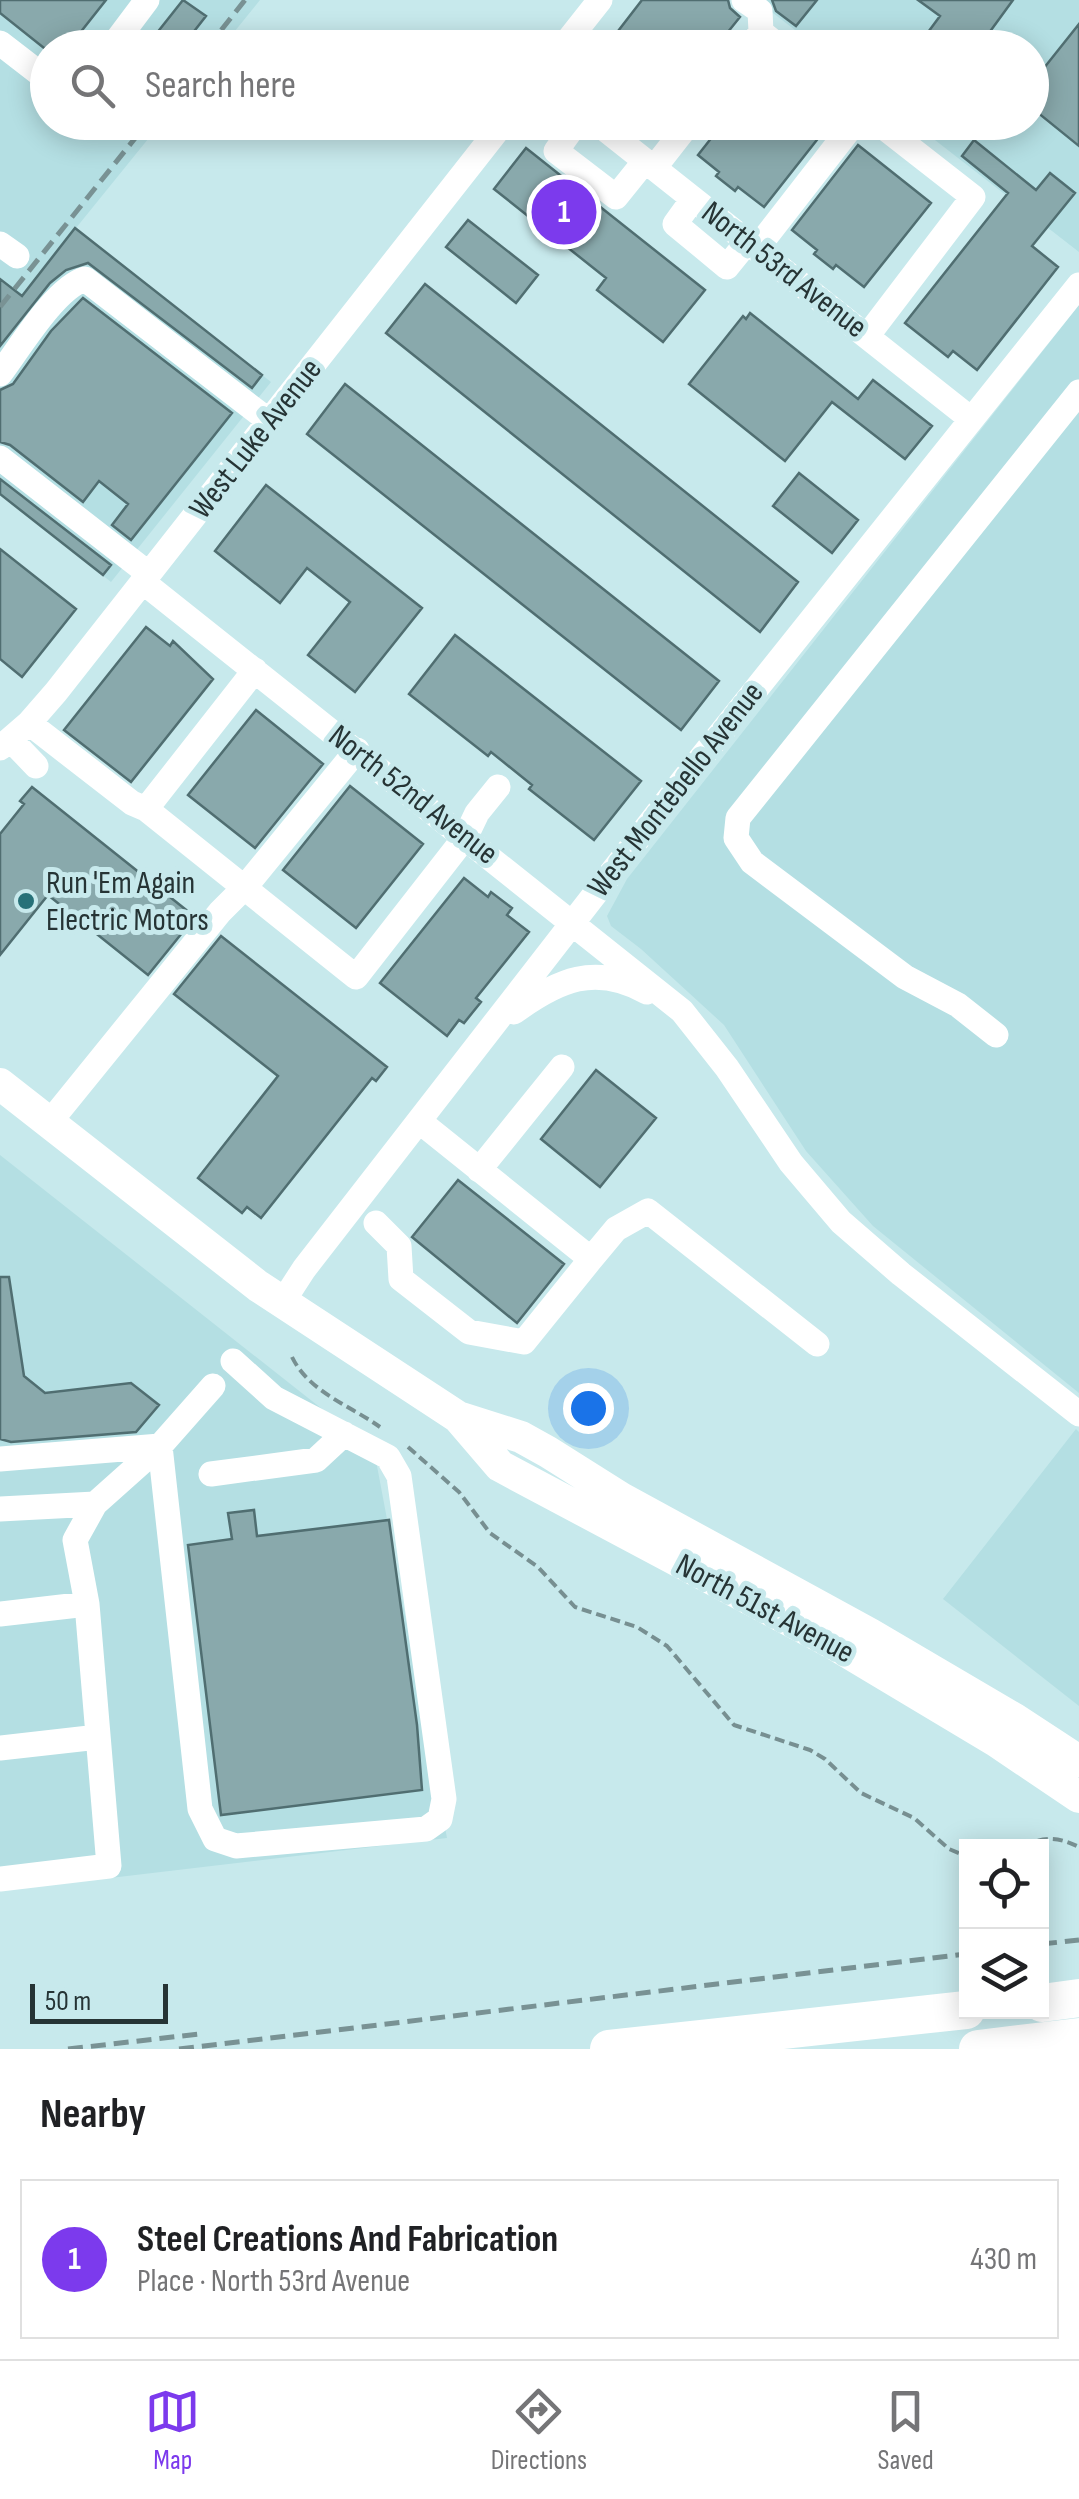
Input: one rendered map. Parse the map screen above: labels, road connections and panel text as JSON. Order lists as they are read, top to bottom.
{
  "streets": {
    "main road": ["North 51st Avenue"],
    "street": [
      "North 53rd Avenue",
      "West Luke Avenue",
      "West Montebello Avenue",
      "North 52nd Avenue"
    ]
  },
  "crossings": [
    ["North 53rd Avenue", "West Montebello Avenue"],
    ["West Luke Avenue", "North 52nd Avenue"],
    ["West Montebello Avenue", "North 52nd Avenue"],
    ["West Montebello Avenue", "North 51st Avenue"]
  ],
  "places": ["Run 'Em Again Electric Motors"],
  "scale_bar": "50 m",
  "page": {
    "search": "Search here",
    "pins": "1",
    "scale": "50 m",
    "heading": "Nearby",
    "list": [
      {
        "mark": "1",
        "name": "Steel Creations And Fabrication",
        "note": "Place · North 53rd Avenue",
        "value": "430 m"
      }
    ],
    "nav": ["Map", "Directions", "Saved"]
  }
}
